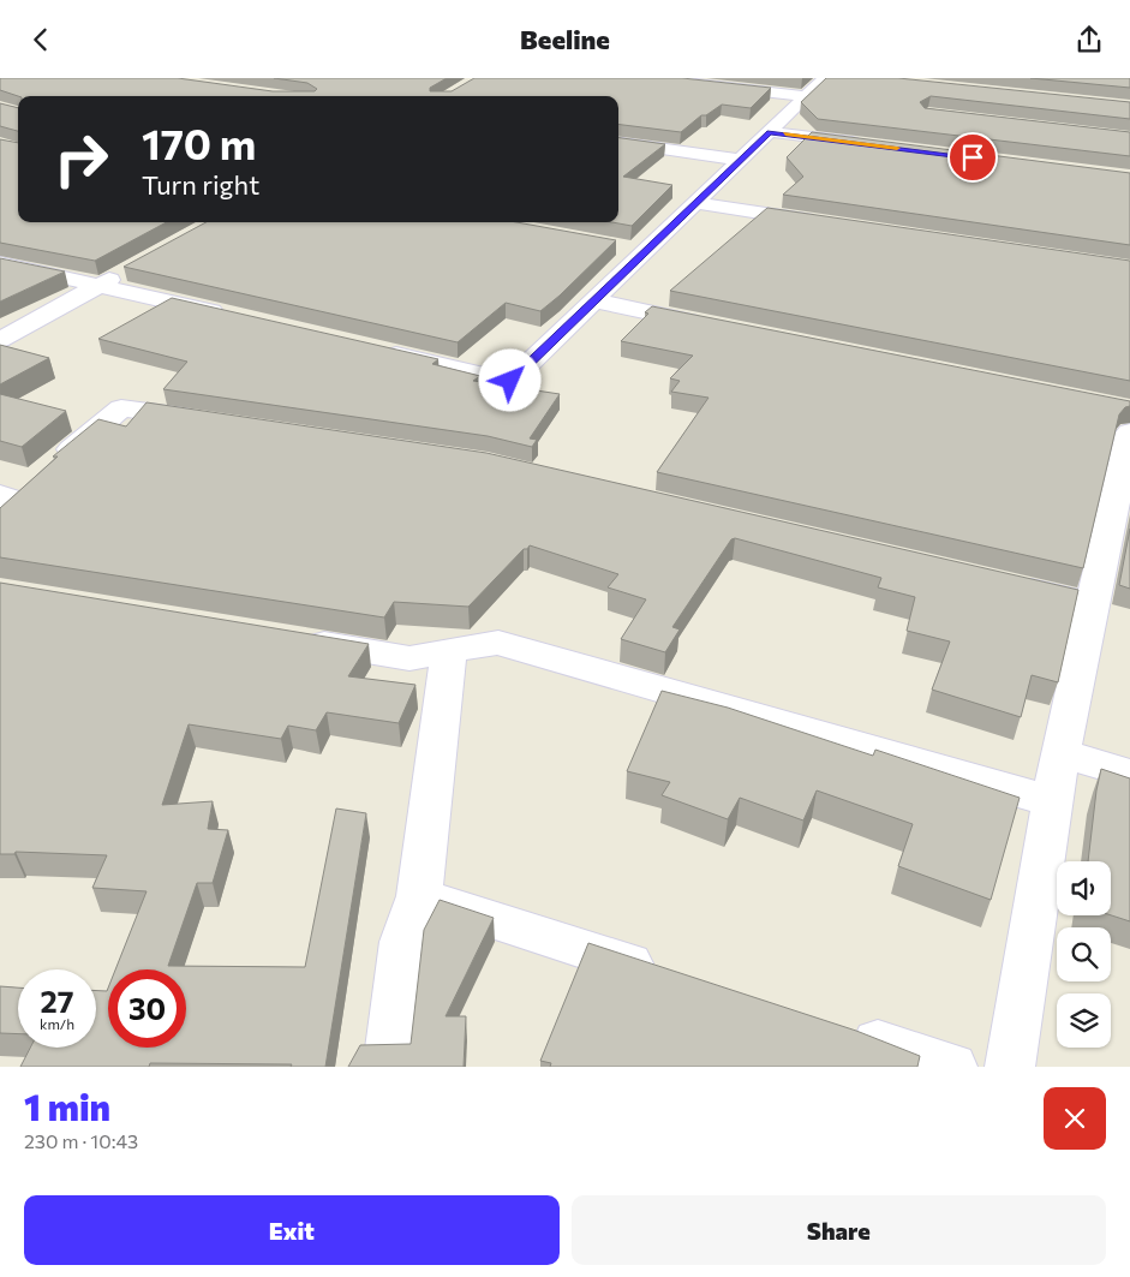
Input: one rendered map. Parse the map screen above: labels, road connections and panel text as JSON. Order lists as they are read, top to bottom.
{
  "page": {
    "header": "Beeline",
    "turn": ["170 m", "Turn right"],
    "speed": "27 km/h",
    "limit": "30",
    "heading": ["1 min", "230 m · 10:43"],
    "buttons": ["Exit", "Share"]
  }
}
